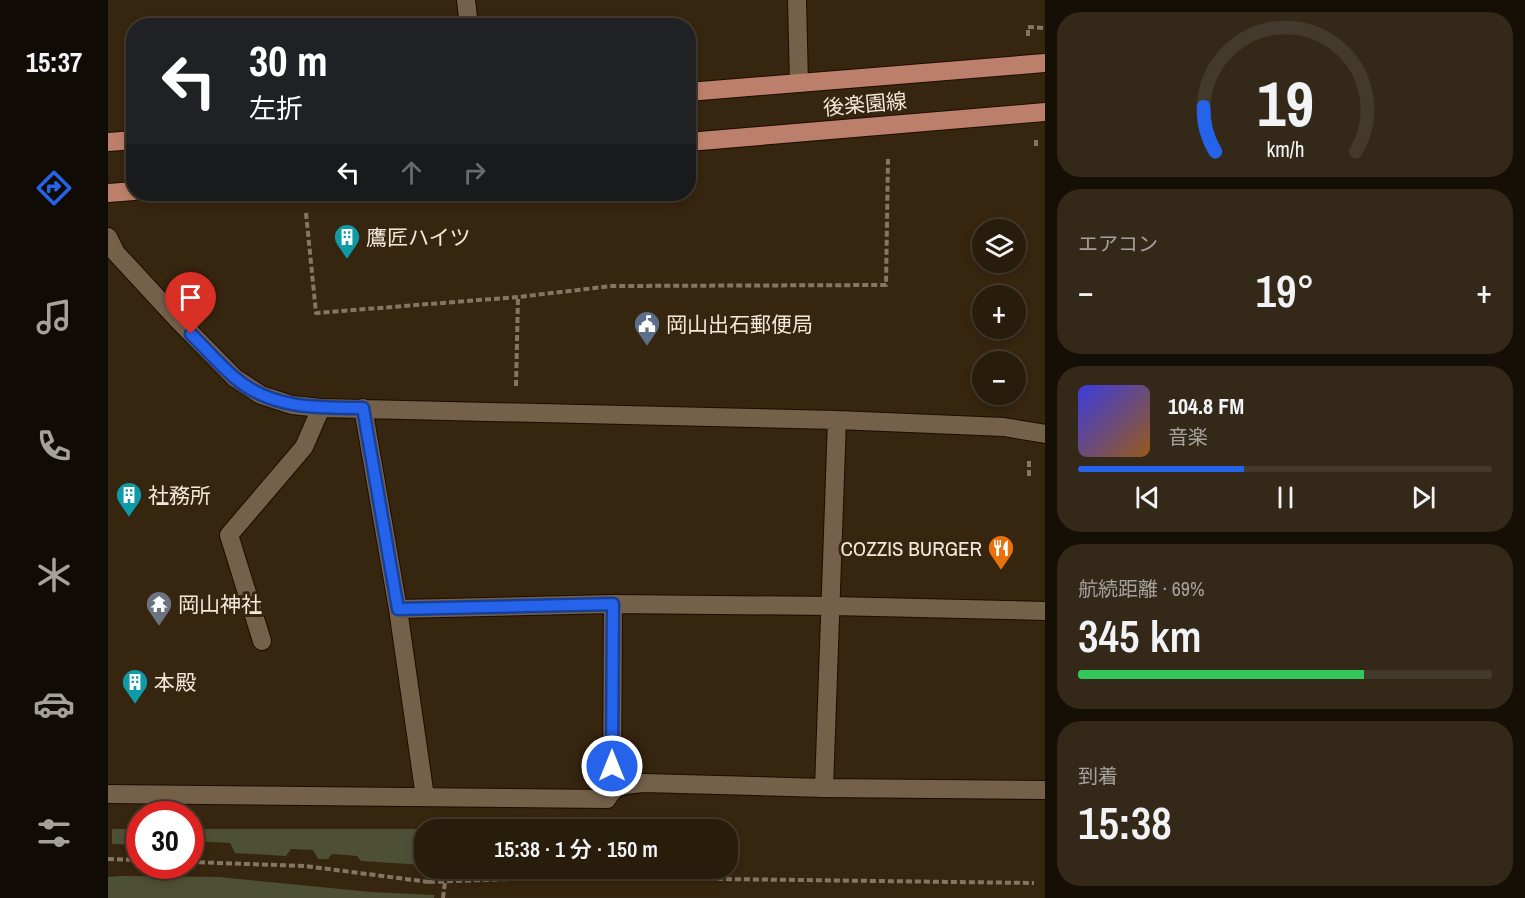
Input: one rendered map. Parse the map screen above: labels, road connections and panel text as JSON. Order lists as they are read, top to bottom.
{
  "streets": {
    "main road": ["後楽園線"]
  },
  "places": {
    "building": ["鷹匠ハイツ", "社務所", "本殿"],
    "public building": ["岡山出石郵便局"],
    "restaurant": ["COZZIS BURGER"],
    "temple": ["岡山神社"]
  },
  "page": {
    "tabs": "15:37",
    "turn": ["30 m", "左折"],
    "tile": [
      "エアコン",
      ["航続距離 · 69%", "345 km"],
      ["到着", "15:38"]
    ],
    "map_buttons": ["+", "−"],
    "heat": ["−", "19°", "+"],
    "song": ["104.8 FM", "音楽"],
    "limit": "30",
    "trip": "15:38 · 1 分 · 150 m",
    "gauge": ["19", "km/h"]
  }
}
